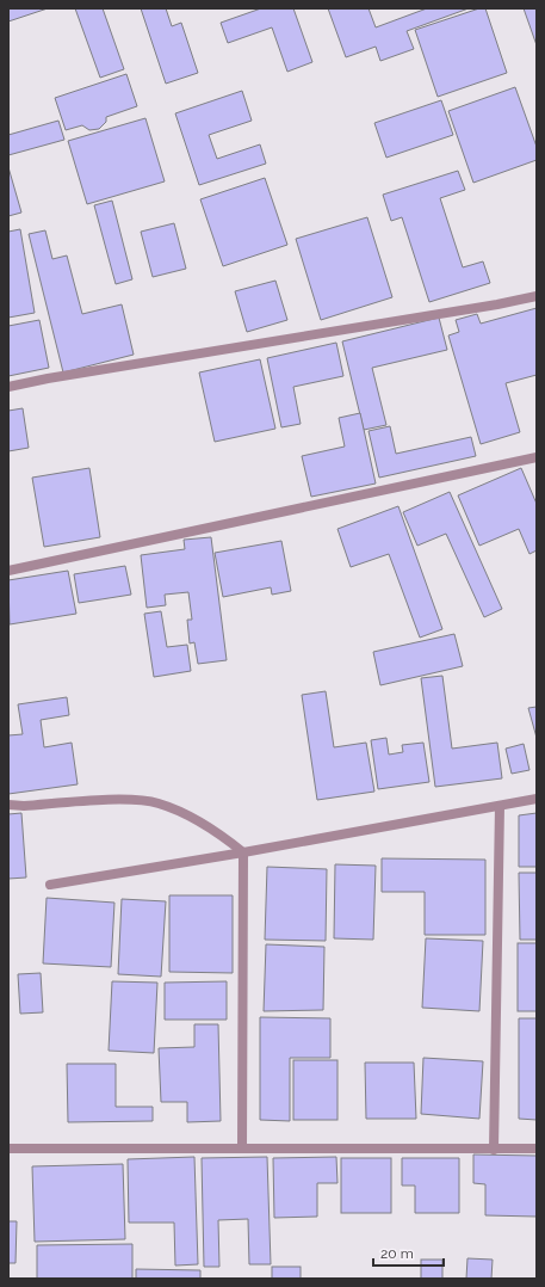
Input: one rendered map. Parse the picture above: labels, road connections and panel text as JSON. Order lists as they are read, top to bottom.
{
  "scale_bar": "20 m"
}
